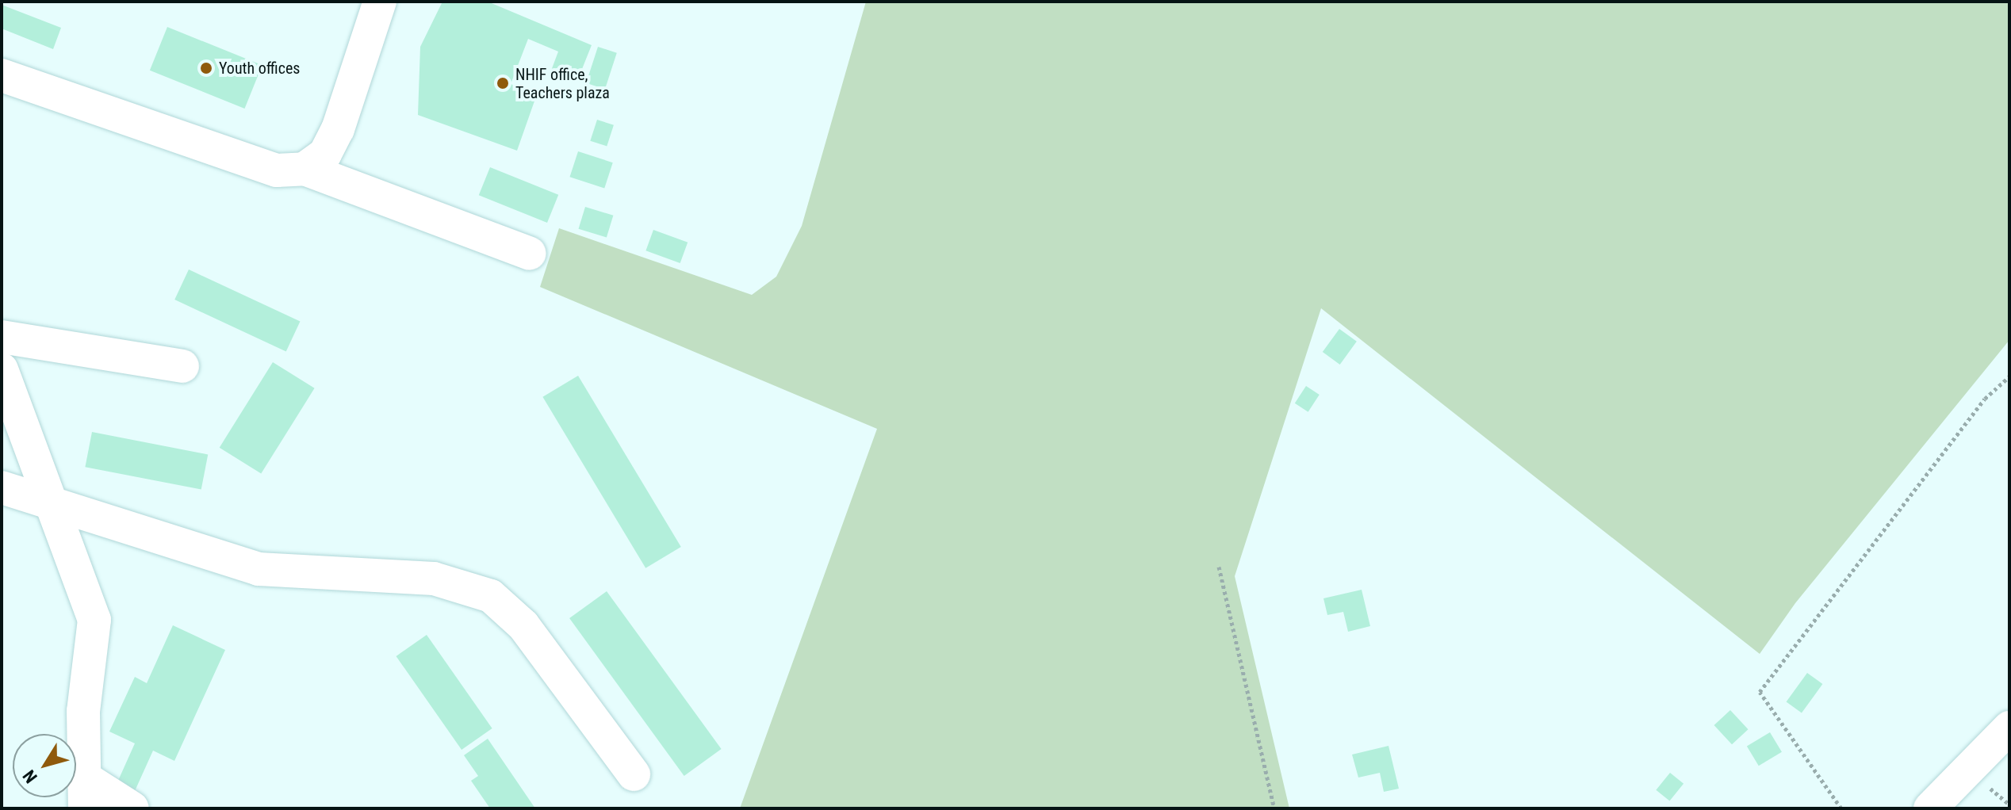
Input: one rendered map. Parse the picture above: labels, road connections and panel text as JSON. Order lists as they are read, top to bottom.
{
  "places": ["Youth offices", "NHIF office, Teachers plaza"],
  "north": "bottom left"
}
